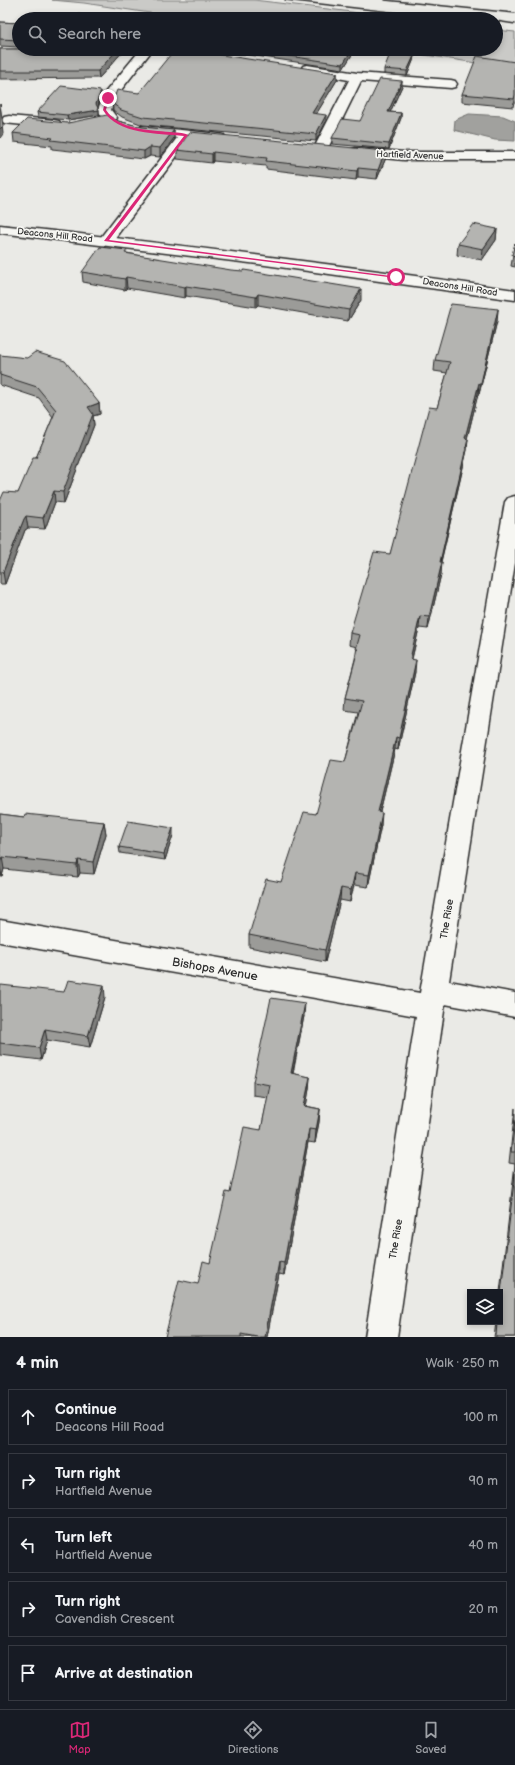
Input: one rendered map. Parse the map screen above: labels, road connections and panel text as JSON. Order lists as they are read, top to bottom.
{
  "streets": {
    "street": [
      "Hartfield Avenue",
      "Deacons Hill Road",
      "The Rise",
      "Bishops Avenue"
    ]
  },
  "crossings": [
    ["The Rise", "Bishops Avenue"]
  ],
  "page": {
    "search": "Search here",
    "heading": ["4 min", "Walk · 250 m"],
    "list": [
      ["Continue", "Deacons Hill Road", "100 m"],
      ["Turn right", "Hartfield Avenue", "90 m"],
      ["Turn left", "Hartfield Avenue", "40 m"],
      ["Turn right", "Cavendish Crescent", "20 m"],
      "Arrive at destination"
    ],
    "nav": ["Map", "Directions", "Saved"]
  }
}
